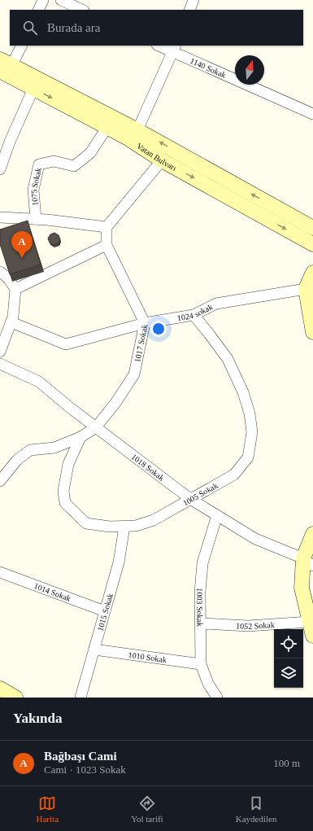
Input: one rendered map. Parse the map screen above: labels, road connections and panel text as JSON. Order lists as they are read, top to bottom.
{
  "streets": {
    "main road": ["Vatan Bulvarı"],
    "street": [
      "1140 Sokak",
      "1075 Sokak",
      "1024 sokak",
      "1017 Sokak",
      "1018 Sokak",
      "1005 Sokak",
      "1014 Sokak",
      "1003 Sokak",
      "1015 Sokak",
      "1052 Sokak",
      "1010 Sokak"
    ]
  },
  "crossings": [
    ["Vatan Bulvarı", "1075 Sokak"],
    ["1024 sokak", "1017 Sokak"],
    ["1024 sokak", "1005 Sokak"],
    ["1017 Sokak", "1018 Sokak"],
    ["1017 Sokak", "1005 Sokak"],
    ["1018 Sokak", "1005 Sokak"],
    ["1018 Sokak", "1003 Sokak"],
    ["1005 Sokak", "1015 Sokak"],
    ["1014 Sokak", "1015 Sokak"],
    ["1003 Sokak", "1052 Sokak"],
    ["1003 Sokak", "1010 Sokak"],
    ["1015 Sokak", "1010 Sokak"]
  ],
  "north": "top",
  "page": {
    "search": "Burada ara",
    "pins": "A",
    "heading": "Yakında",
    "list": [
      {
        "mark": "A",
        "name": "Bağbaşı Cami",
        "note": "Cami · 1023 Sokak",
        "value": "100 m"
      }
    ],
    "nav": ["Harita", "Yol tarifi", "Kaydedilen"]
  }
}
